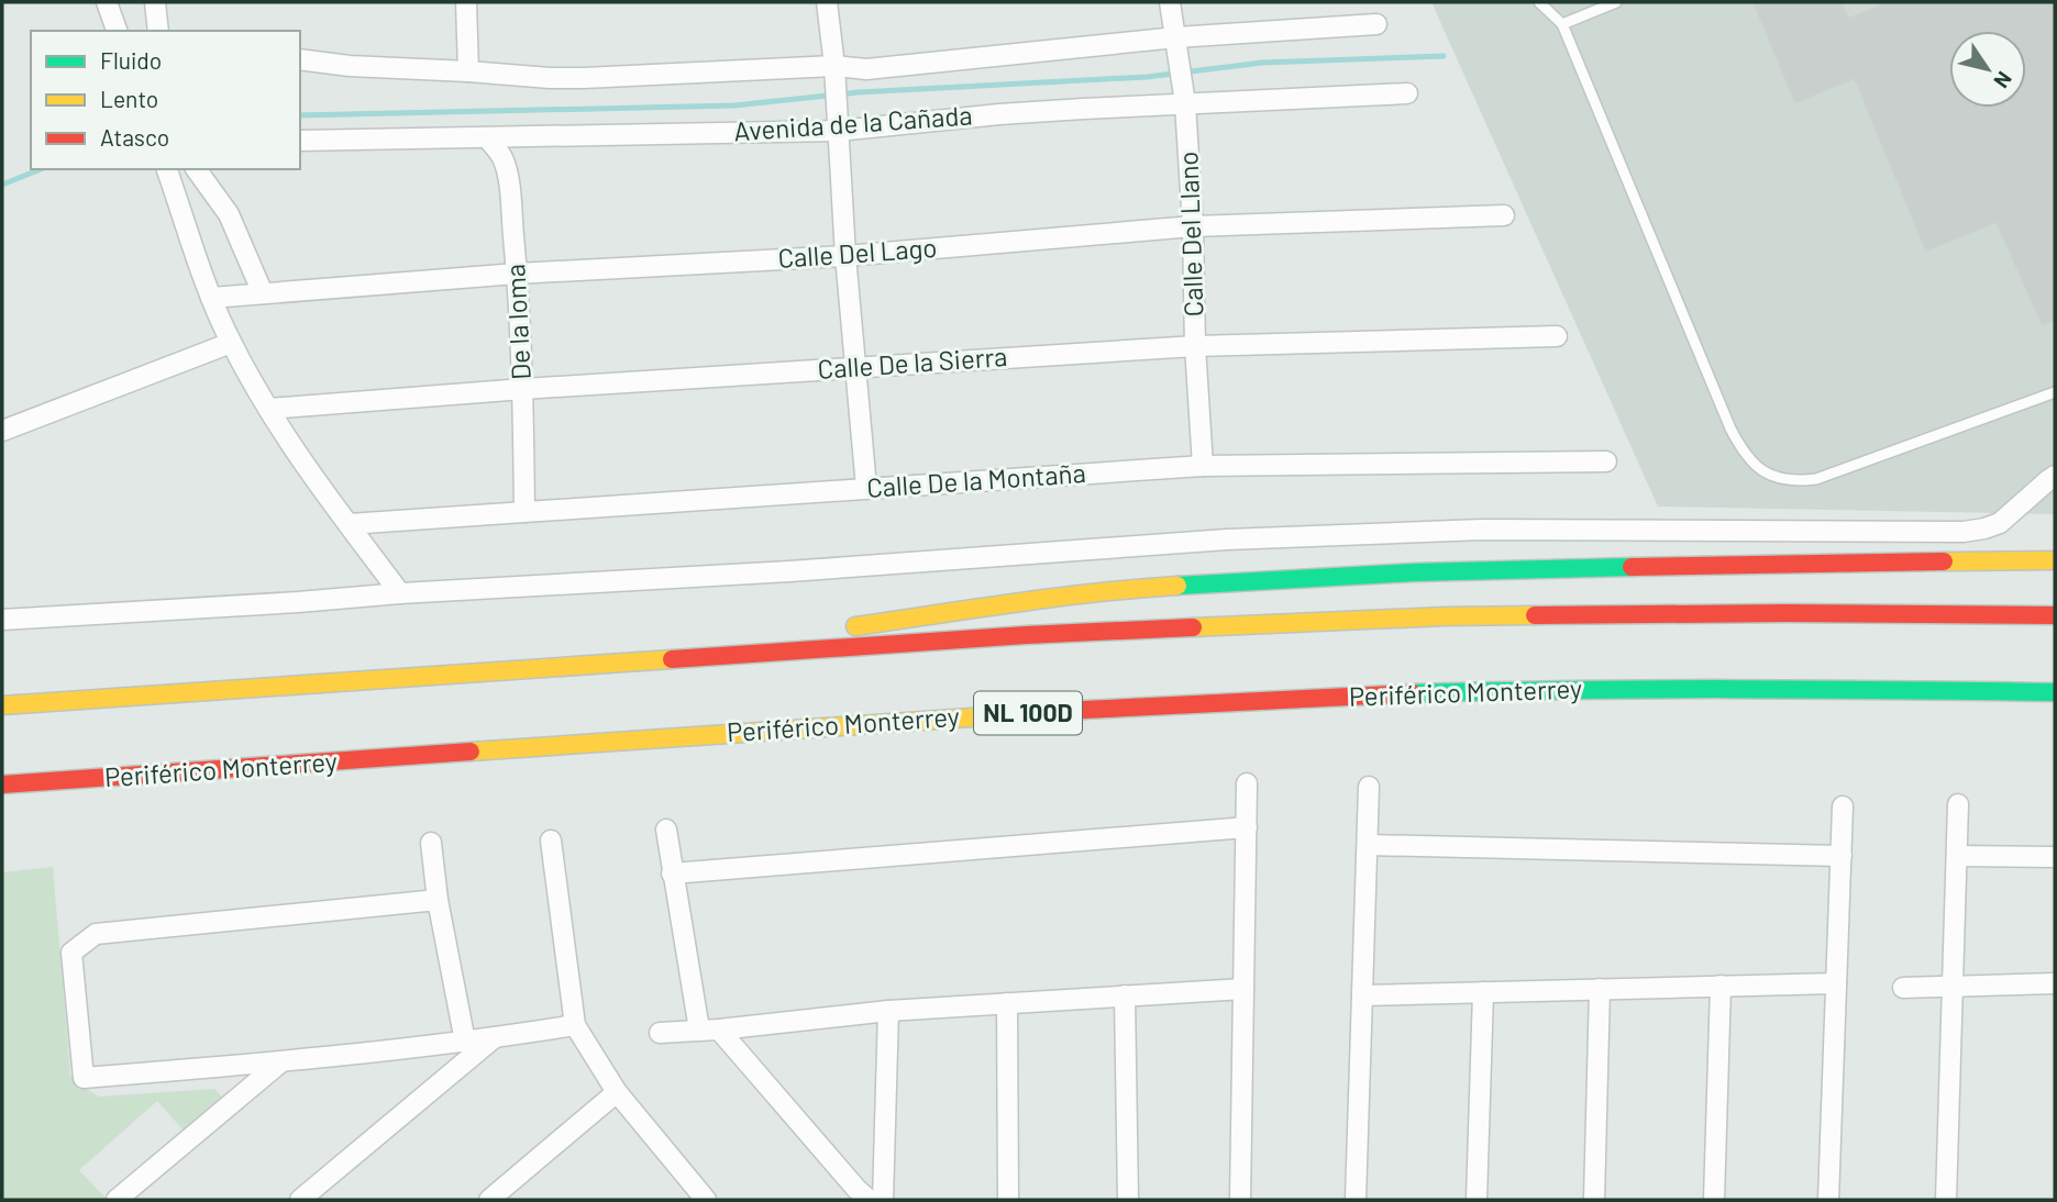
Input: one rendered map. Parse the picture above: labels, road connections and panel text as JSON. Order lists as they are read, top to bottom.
{
  "streets": {
    "highway": ["Periférico Monterrey", "NL 100D"],
    "street": [
      "Avenida de la Cañada",
      "Calle Del Llano",
      "Calle Del Lago",
      "De la loma",
      "Calle De la Sierra",
      "Calle De la Montaña"
    ]
  },
  "crossings": [
    ["Avenida de la Cañada", "Calle Del Llano"],
    ["Avenida de la Cañada", "De la loma"],
    ["Calle Del Llano", "Calle Del Lago"],
    ["Calle Del Llano", "Calle De la Sierra"],
    ["Calle Del Llano", "Calle De la Montaña"],
    ["Calle Del Lago", "De la loma"],
    ["De la loma", "Calle De la Sierra"],
    ["De la loma", "Calle De la Montaña"]
  ],
  "legend": ["Fluido", "Lento", "Atasco"],
  "north": "bottom right"
}
